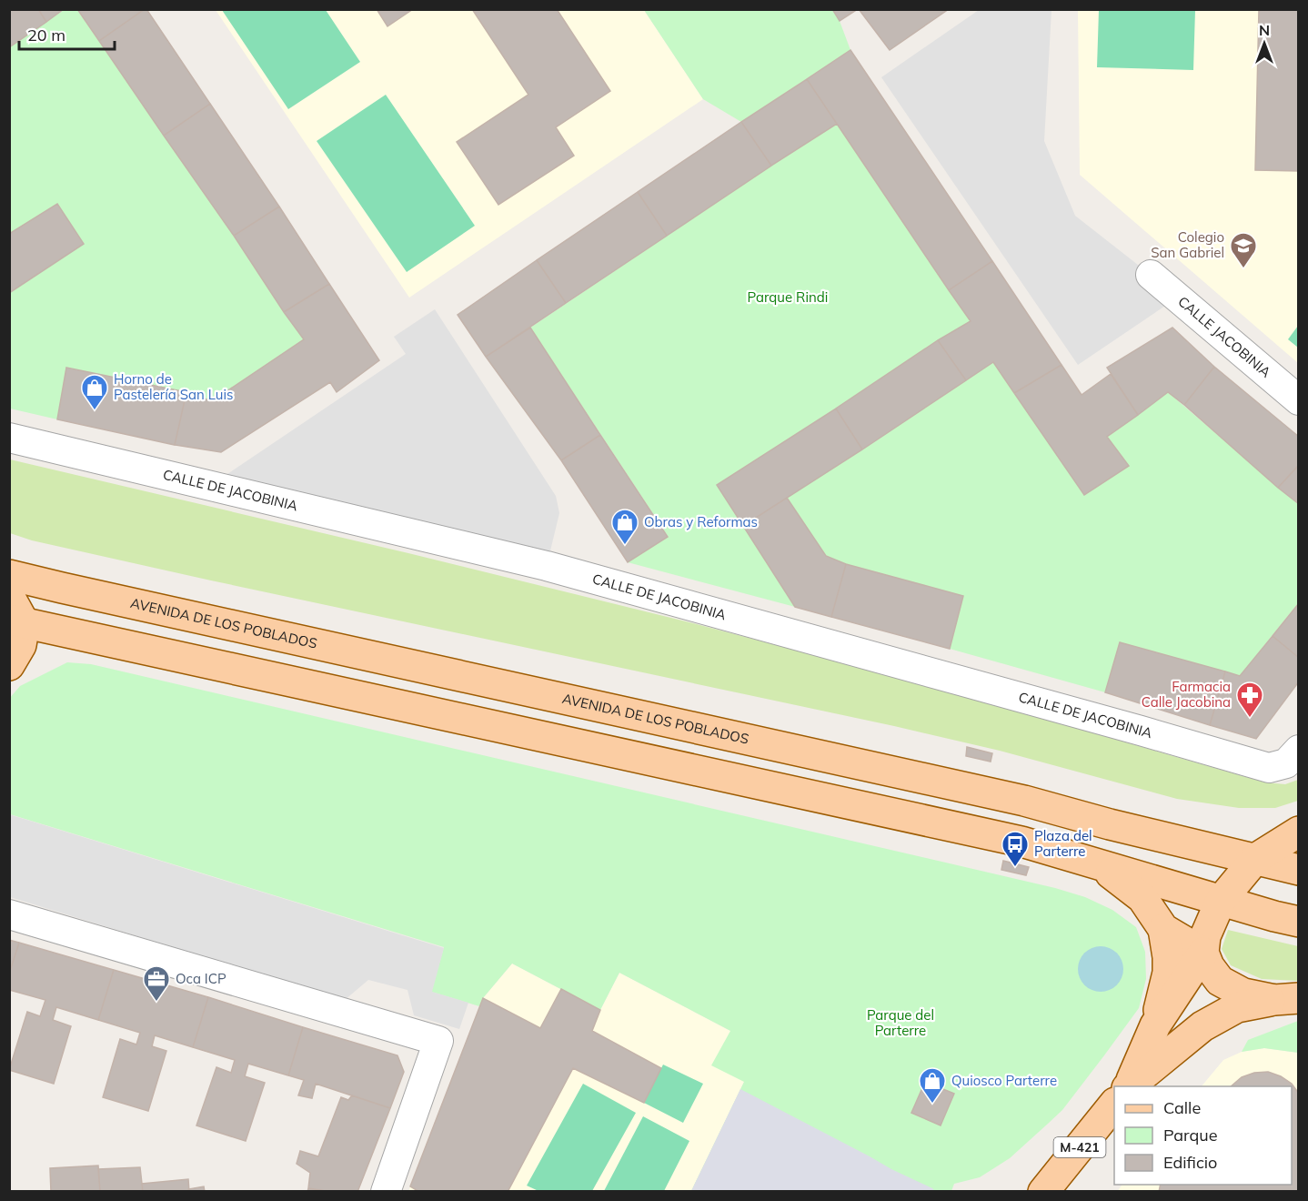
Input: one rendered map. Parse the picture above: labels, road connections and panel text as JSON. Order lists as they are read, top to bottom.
{
  "streets": {
    "main road": ["AVENIDA DE LOS POBLADOS", "M-421"],
    "street": ["CALLE JACOBINIA", "CALLE DE JACOBINIA"]
  },
  "parks": ["Parque Rindi", "Parque del Parterre"],
  "places": {
    "school or university": ["Colegio San Gabriel"],
    "shop": ["Horno de Pastelería San Luis", "Obras y Reformas", "Quiosco Parterre"],
    "pharmacy": ["Farmacia Calle Jacobina"],
    "bus stop": ["Plaza del Parterre"],
    "office": ["Oca ICP"]
  },
  "legend": ["Calle", "Parque", "Edificio"],
  "scale_bar": "20 m",
  "north": "top"
}
